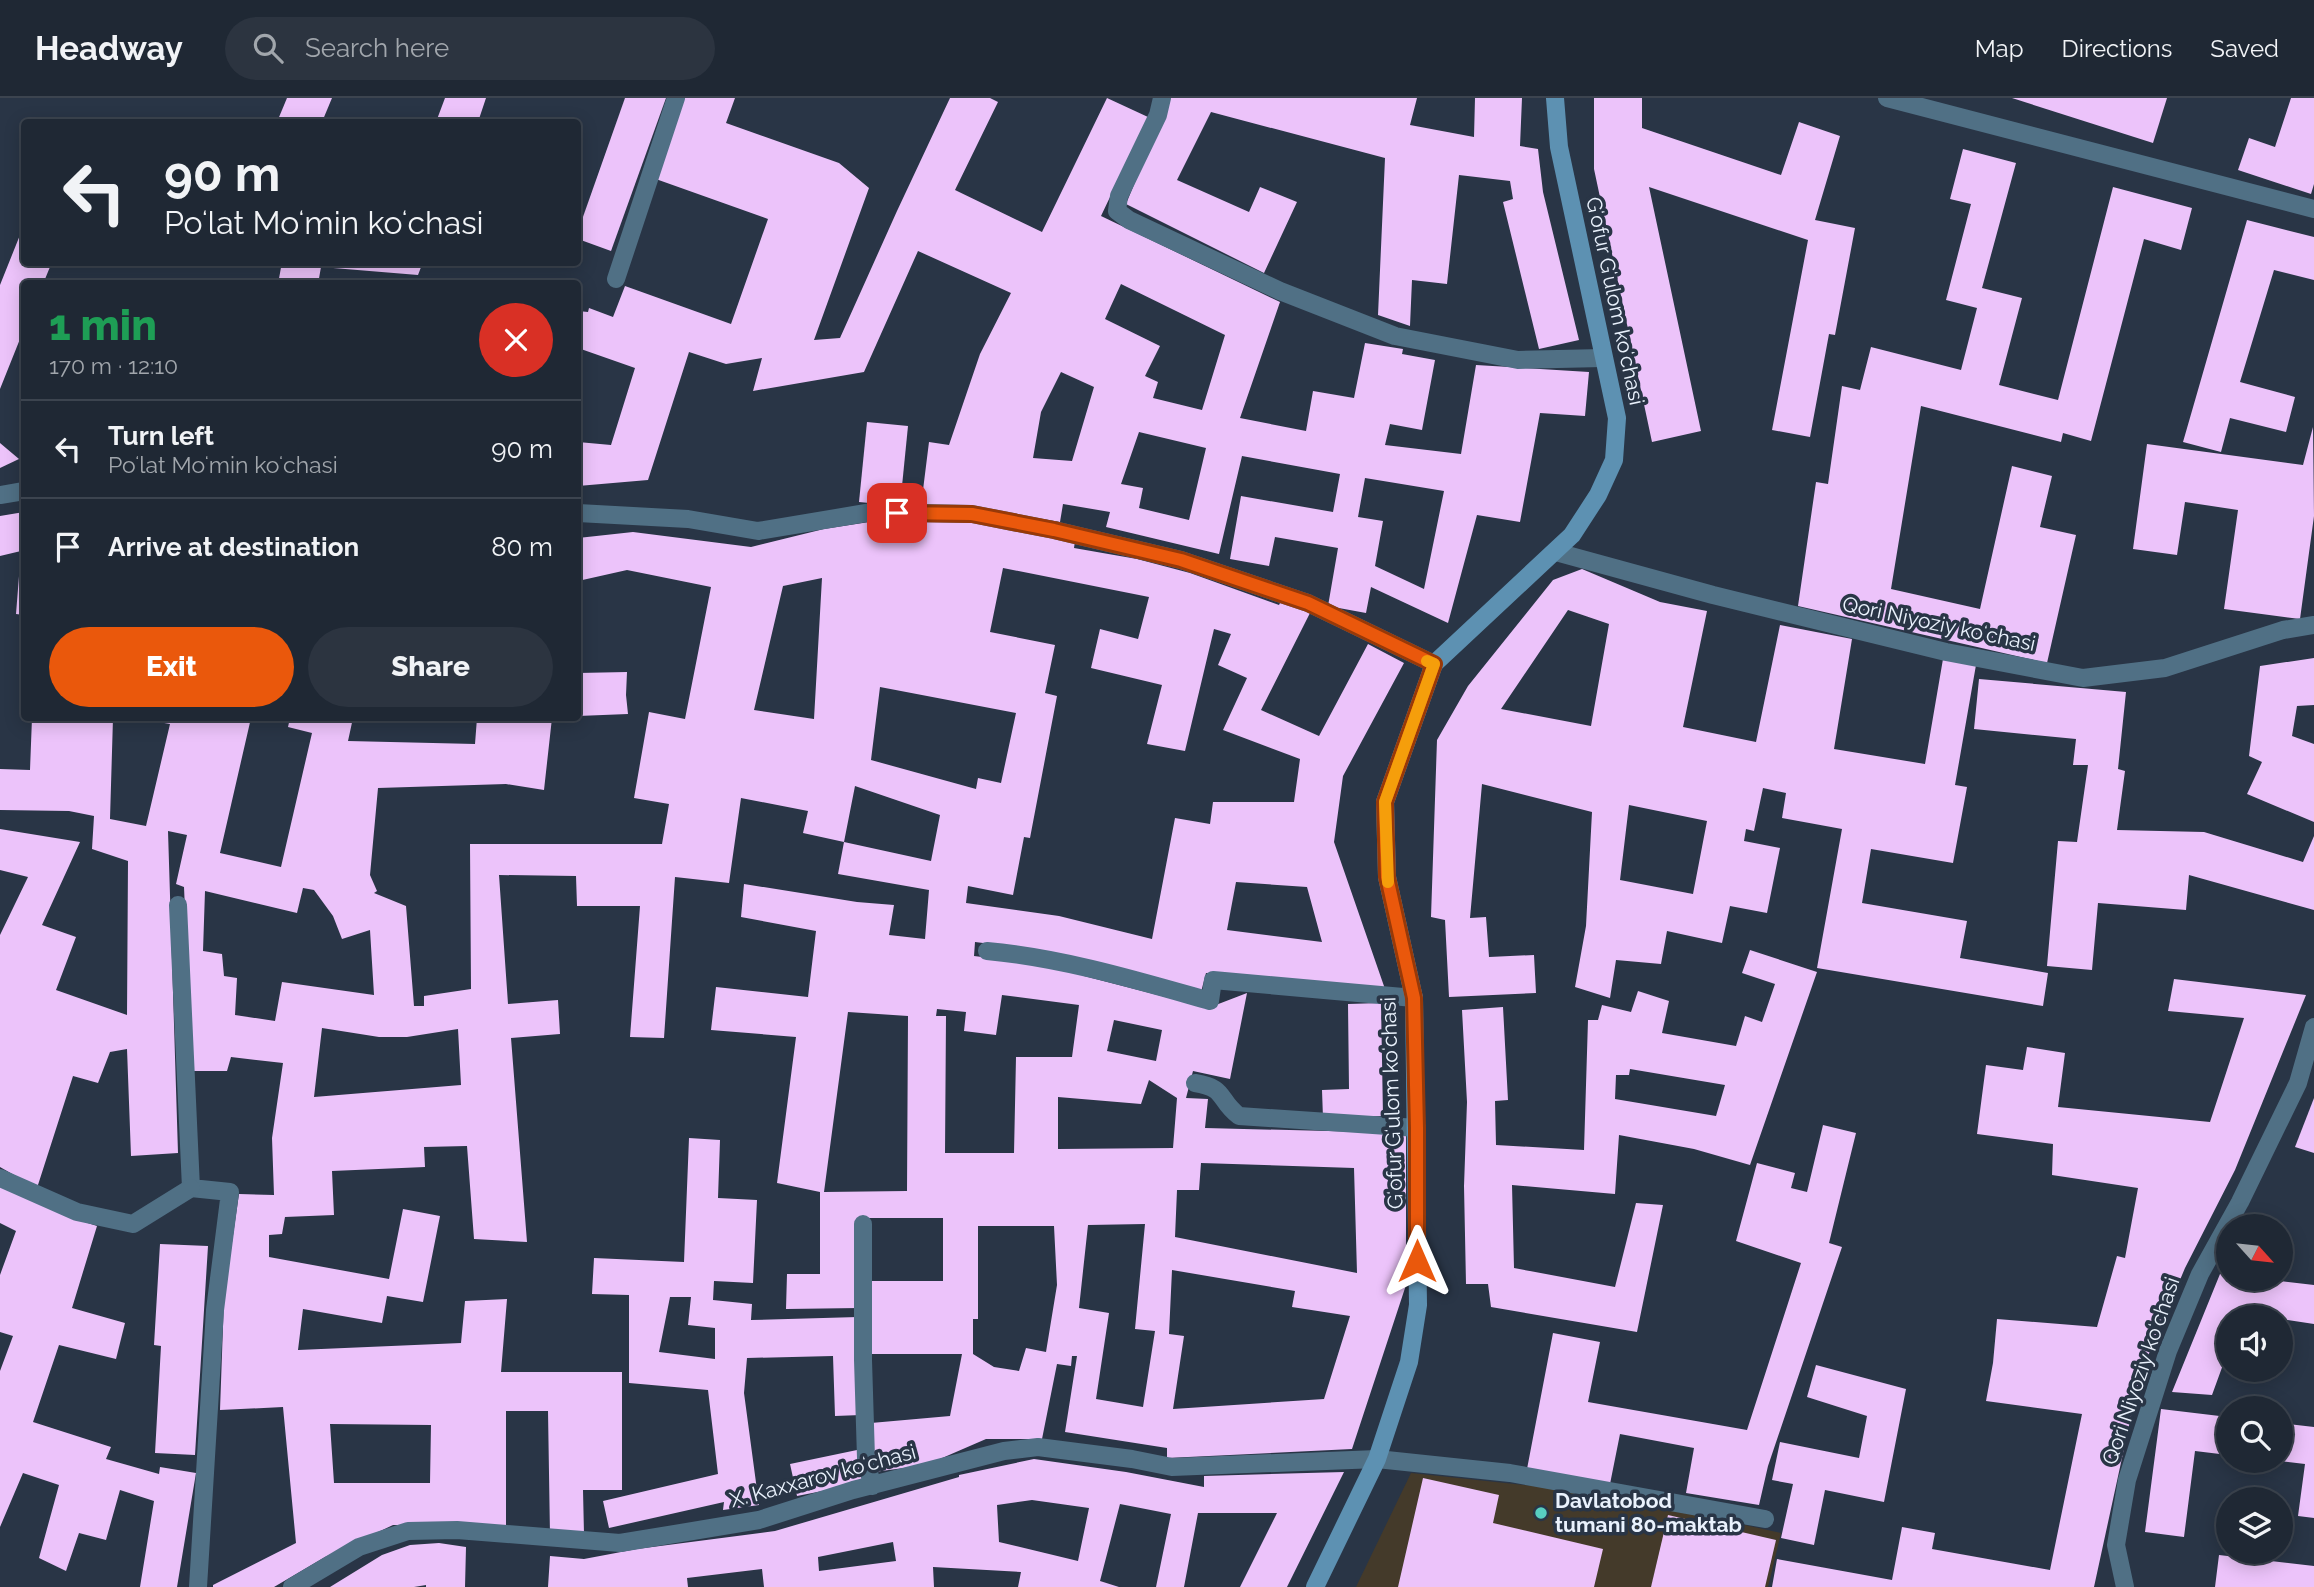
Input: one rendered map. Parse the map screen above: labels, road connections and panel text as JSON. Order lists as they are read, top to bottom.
{
  "streets": {
    "street": ["Gʻofur Gʻulom koʻchasi", "Qori Niyoziy koʻchasi", "X. Kaxxarov koʻchasi"]
  },
  "crossings": [
    ["Gʻofur Gʻulom koʻchasi", "Qori Niyoziy koʻchasi"],
    ["Gʻofur Gʻulom koʻchasi", "X. Kaxxarov koʻchasi"]
  ],
  "places": ["Davlatobod tumani 80-maktab"],
  "north": "bottom right",
  "page": {
    "header": "Headway",
    "search": "Search here",
    "nav": ["Map", "Directions", "Saved"],
    "turn": ["90 m", "Poʻlat Moʻmin koʻchasi"],
    "heading": ["1 min", "170 m · 12:10"],
    "list": [
      {
        "name": "Turn left",
        "note": "Poʻlat Moʻmin koʻchasi",
        "value": "90 m"
      },
      {
        "name": "Arrive at destination",
        "value": "80 m"
      }
    ],
    "buttons": ["Exit", "Share"]
  }
}
